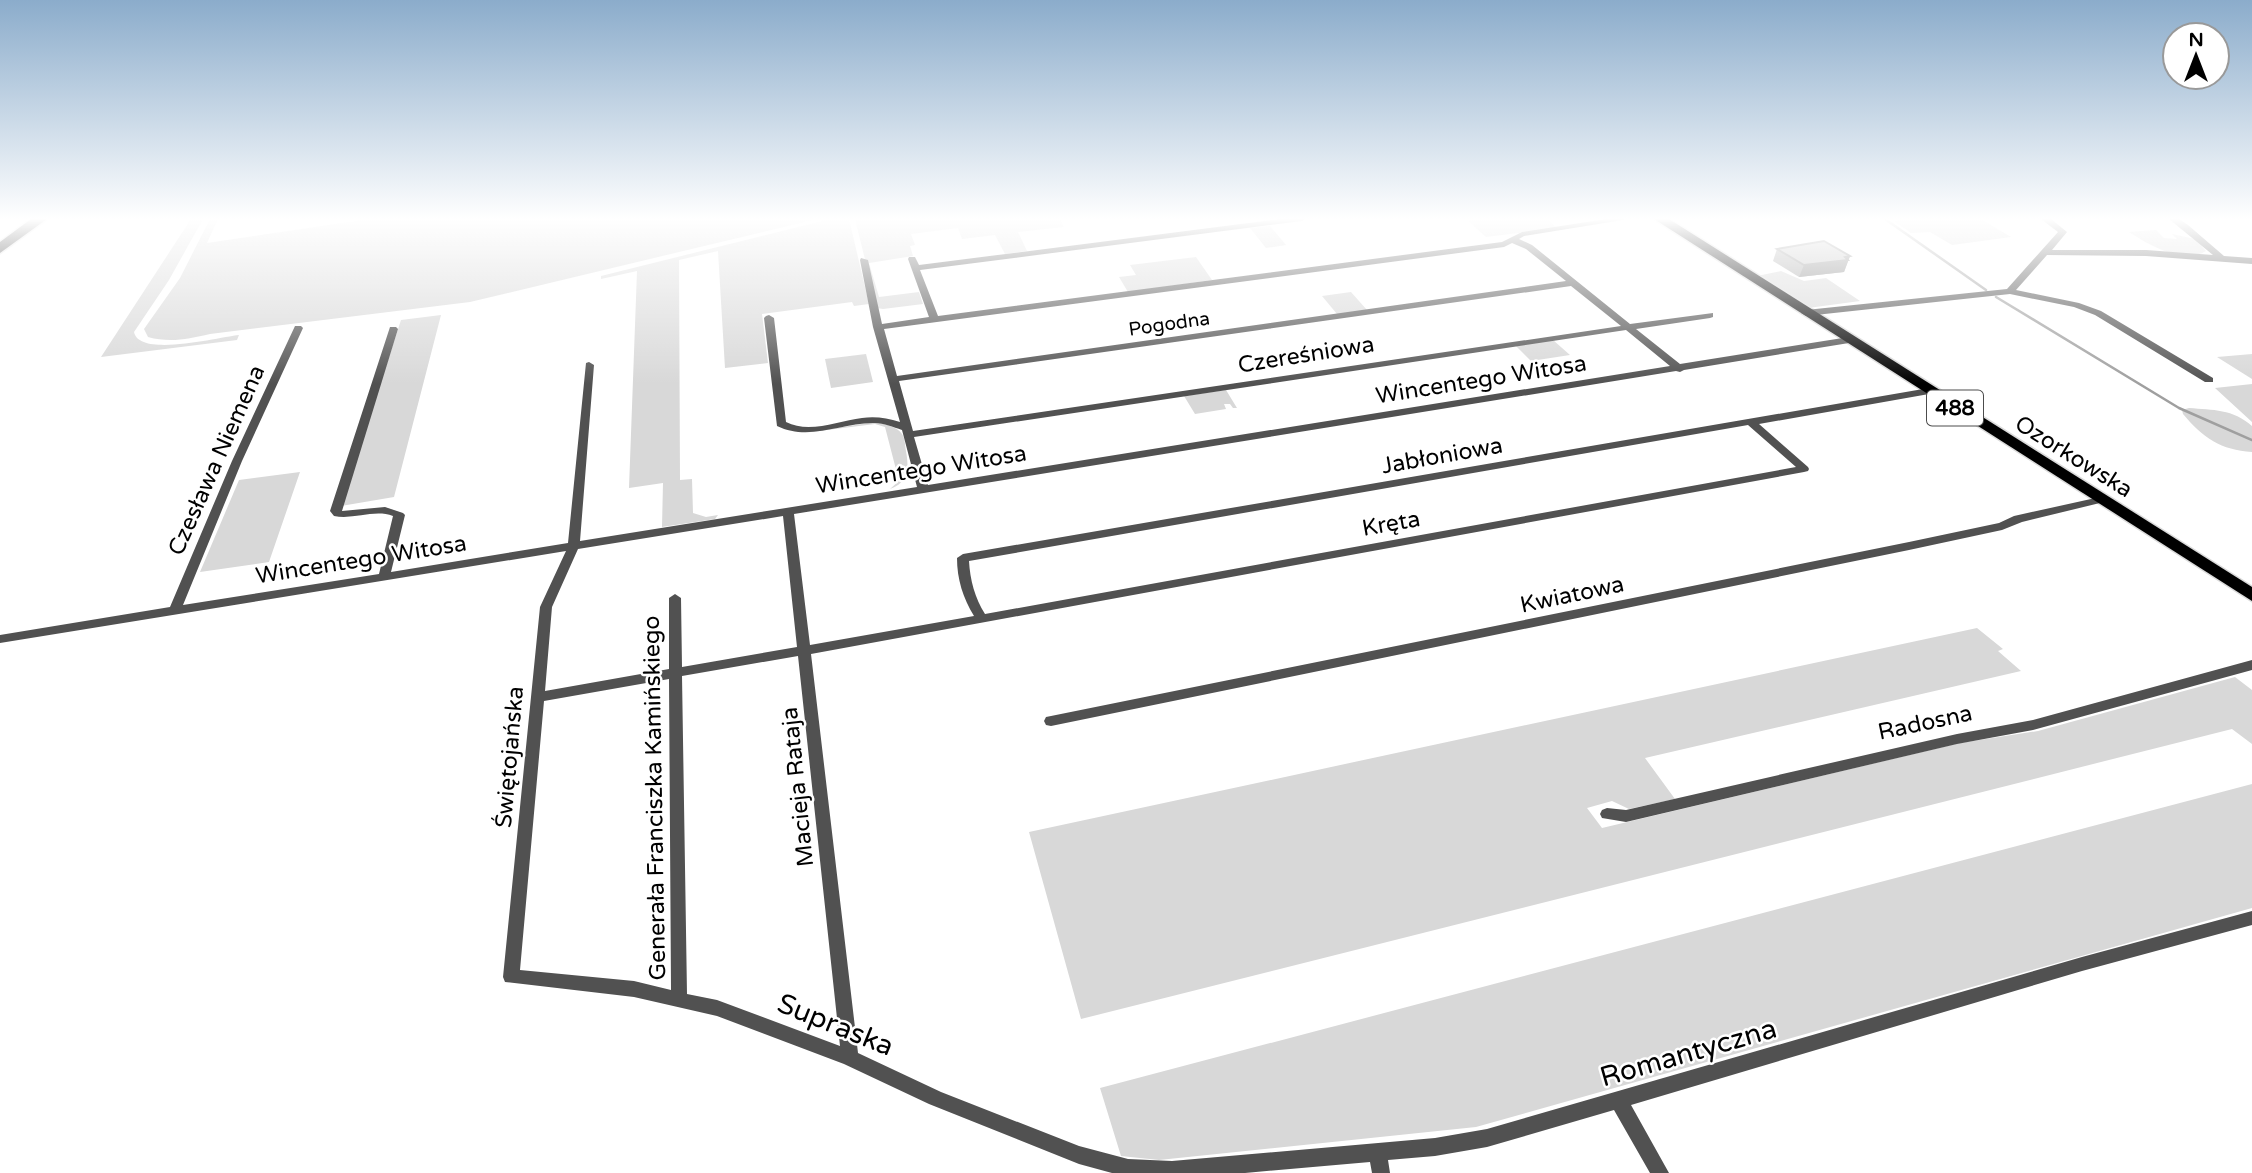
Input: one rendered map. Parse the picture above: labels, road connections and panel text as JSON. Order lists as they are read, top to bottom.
{
  "streets": {
    "main road": ["488", "Ozorkowska"],
    "street": [
      "Pogodna",
      "Czereśniowa",
      "Wincentego Witosa",
      "Jabłoniowa",
      "Czesława Niemena",
      "Kręta",
      "Kwiatowa",
      "Radosna",
      "Świętojańska",
      "Macieja Rataja",
      "Generała Franciszka Kamińskiego",
      "Supraska",
      "Romantyczna"
    ]
  },
  "crossings": [
    ["Wincentego Witosa", "Ozorkowska"],
    ["Wincentego Witosa", "Czesława Niemena"],
    ["Wincentego Witosa", "Świętojańska"],
    ["Wincentego Witosa", "Macieja Rataja"],
    ["Jabłoniowa", "Ozorkowska"],
    ["Jabłoniowa", "Kręta"],
    ["Ozorkowska", "Kwiatowa"],
    ["Świętojańska", "Supraska"],
    ["Macieja Rataja", "Supraska"],
    ["Generała Franciszka Kamińskiego", "Supraska"],
    ["Supraska", "Romantyczna"]
  ],
  "north": "top"
}
